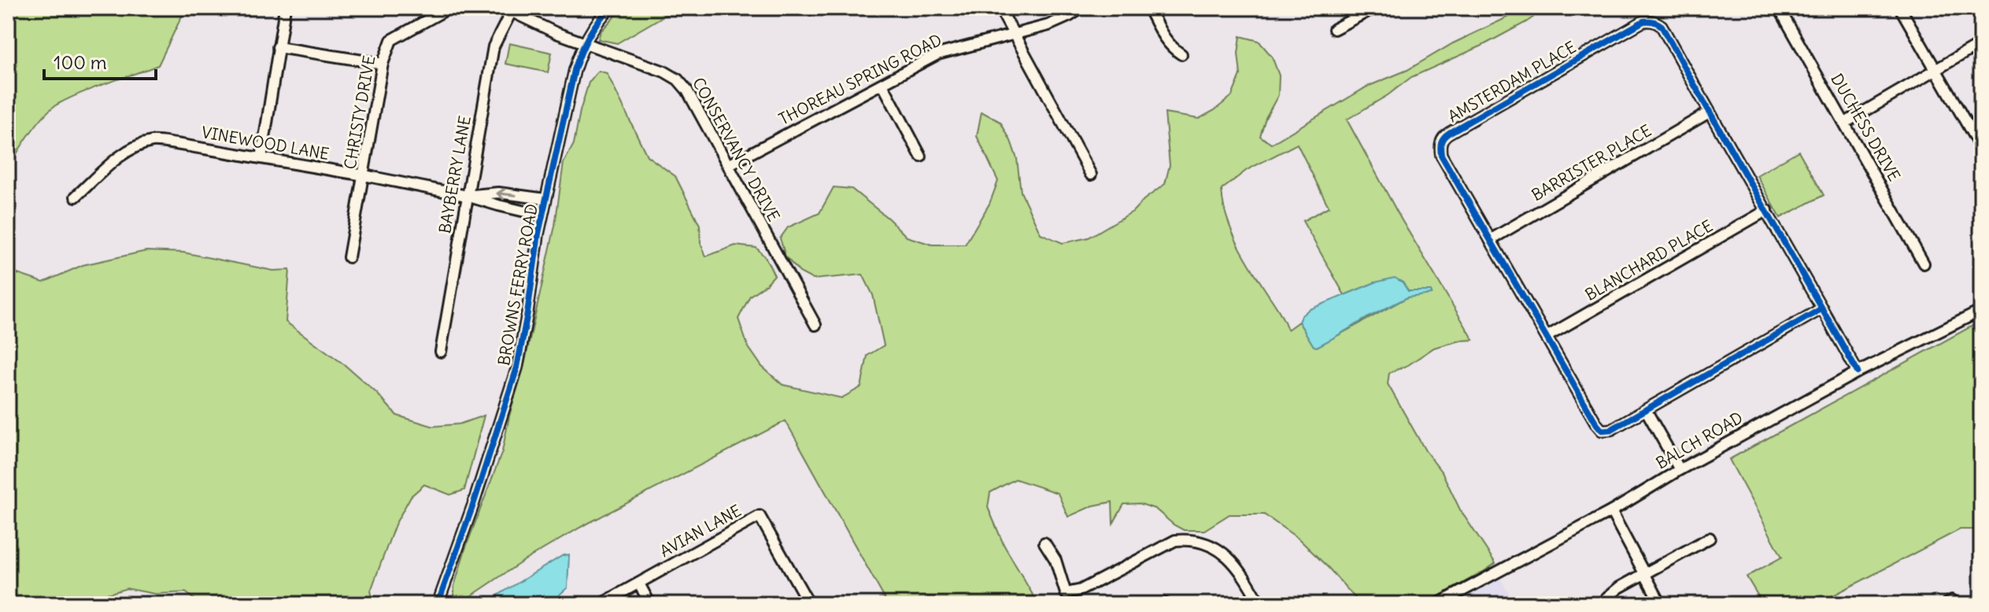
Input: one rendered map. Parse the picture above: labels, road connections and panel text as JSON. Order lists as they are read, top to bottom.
{
  "streets": {
    "street": [
      "THOREAU SPRING ROAD",
      "AMSTERDAM PLACE",
      "CHRISTY DRIVE",
      "DUCHESS DRIVE",
      "VINEWOOD LANE",
      "CONSERVANCY DRIVE",
      "BARRISTER PLACE",
      "BAYBERRY LANE",
      "BLANCHARD PLACE",
      "BROWNS FERRY ROAD",
      "BALCH ROAD",
      "AVIAN LANE"
    ]
  },
  "crossings": [
    ["THOREAU SPRING ROAD", "CONSERVANCY DRIVE"],
    ["AMSTERDAM PLACE", "BARRISTER PLACE"],
    ["AMSTERDAM PLACE", "BLANCHARD PLACE"],
    ["AMSTERDAM PLACE", "BALCH ROAD"],
    ["CHRISTY DRIVE", "VINEWOOD LANE"],
    ["VINEWOOD LANE", "BAYBERRY LANE"],
    ["VINEWOOD LANE", "BROWNS FERRY ROAD"],
    ["CONSERVANCY DRIVE", "BROWNS FERRY ROAD"]
  ],
  "scale_bar": "100 m"
}
